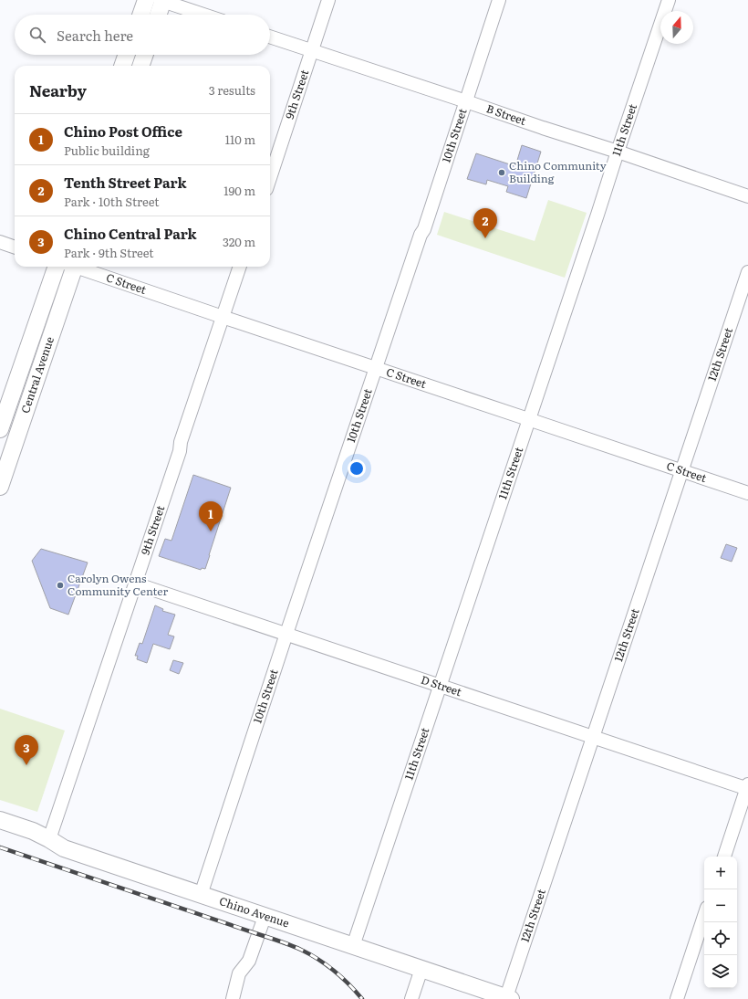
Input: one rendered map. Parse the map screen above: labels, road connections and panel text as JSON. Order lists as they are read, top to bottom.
{
  "streets": {
    "main road": ["Central Avenue", "Chino Avenue"],
    "street": [
      "9th Street",
      "B Street",
      "11th Street",
      "10th Street",
      "C Street",
      "12th Street",
      "D Street"
    ]
  },
  "crossings": [
    ["9th Street", "B Street"],
    ["9th Street", "C Street"],
    ["9th Street", "D Street"],
    ["9th Street", "Chino Avenue"],
    ["B Street", "11th Street"],
    ["B Street", "10th Street"],
    ["11th Street", "C Street"],
    ["11th Street", "D Street"],
    ["11th Street", "Chino Avenue"],
    ["10th Street", "C Street"],
    ["10th Street", "D Street"],
    ["10th Street", "Chino Avenue"],
    ["C Street", "12th Street"],
    ["12th Street", "D Street"],
    ["12th Street", "Chino Avenue"]
  ],
  "places": ["Chino Community Building", "Carolyn Owens Community Center"],
  "north": "top",
  "page": {
    "search": "Search here",
    "heading": ["Nearby", "3 results"],
    "list": [
      {
        "mark": "1",
        "name": "Chino Post Office",
        "note": "Public building",
        "value": "110 m"
      },
      {
        "mark": "2",
        "name": "Tenth Street Park",
        "note": "Park · 10th Street",
        "value": "190 m"
      },
      {
        "mark": "3",
        "name": "Chino Central Park",
        "note": "Park · 9th Street",
        "value": "320 m"
      }
    ],
    "pins": ["2", "1", "3"],
    "map_buttons": ["+", "−"]
  }
}
